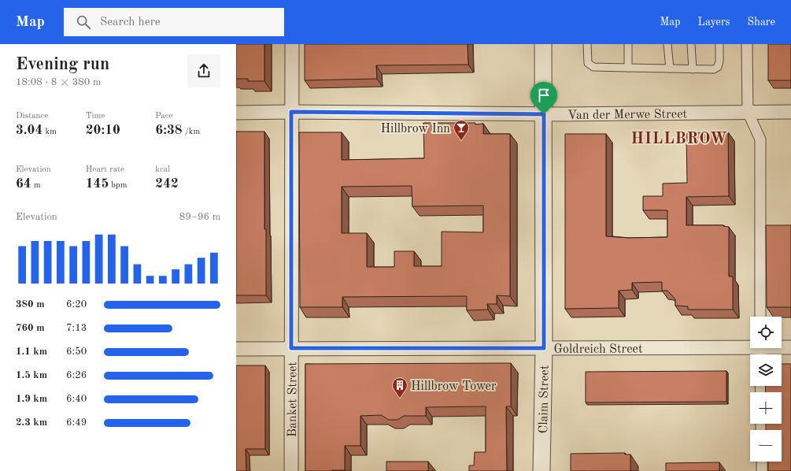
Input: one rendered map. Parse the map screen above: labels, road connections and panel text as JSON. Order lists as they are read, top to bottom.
{
  "streets": {
    "street": [
      "Van der Merwe Street",
      "Goldreich Street",
      "Banket Street",
      "Claim Street"
    ]
  },
  "crossings": [
    ["Van der Merwe Street", "Banket Street"],
    ["Van der Merwe Street", "Claim Street"],
    ["Goldreich Street", "Banket Street"],
    ["Goldreich Street", "Claim Street"]
  ],
  "districts": ["HILLBROW"],
  "places": {
    "bar": ["Hillbrow Inn"],
    "building": ["Hillbrow Tower"]
  },
  "page": {
    "header": "Map",
    "search": "Search here",
    "nav": ["Map", "Layers", "Share"],
    "heading": ["Evening run", "18:08 · 8 × 380 m"],
    "stats": [
      ["Distance", "3.04 km"],
      ["Time", "20:10"],
      ["Pace", "6:38 /km"],
      ["Elevation", "64 m"],
      ["Heart rate", "145 bpm"],
      ["kcal", "242"]
    ],
    "chart": ["Elevation", "89–96 m"],
    "list": [
      {
        "name": "380 m",
        "note": "6:20"
      },
      {
        "name": "760 m",
        "note": "7:13"
      },
      {
        "name": "1.1 km",
        "note": "6:50"
      },
      {
        "name": "1.5 km",
        "note": "6:26"
      },
      {
        "name": "1.9 km",
        "note": "6:40"
      },
      {
        "name": "2.3 km",
        "note": "6:49"
      }
    ],
    "map_buttons": ["+", "−"]
  }
}
